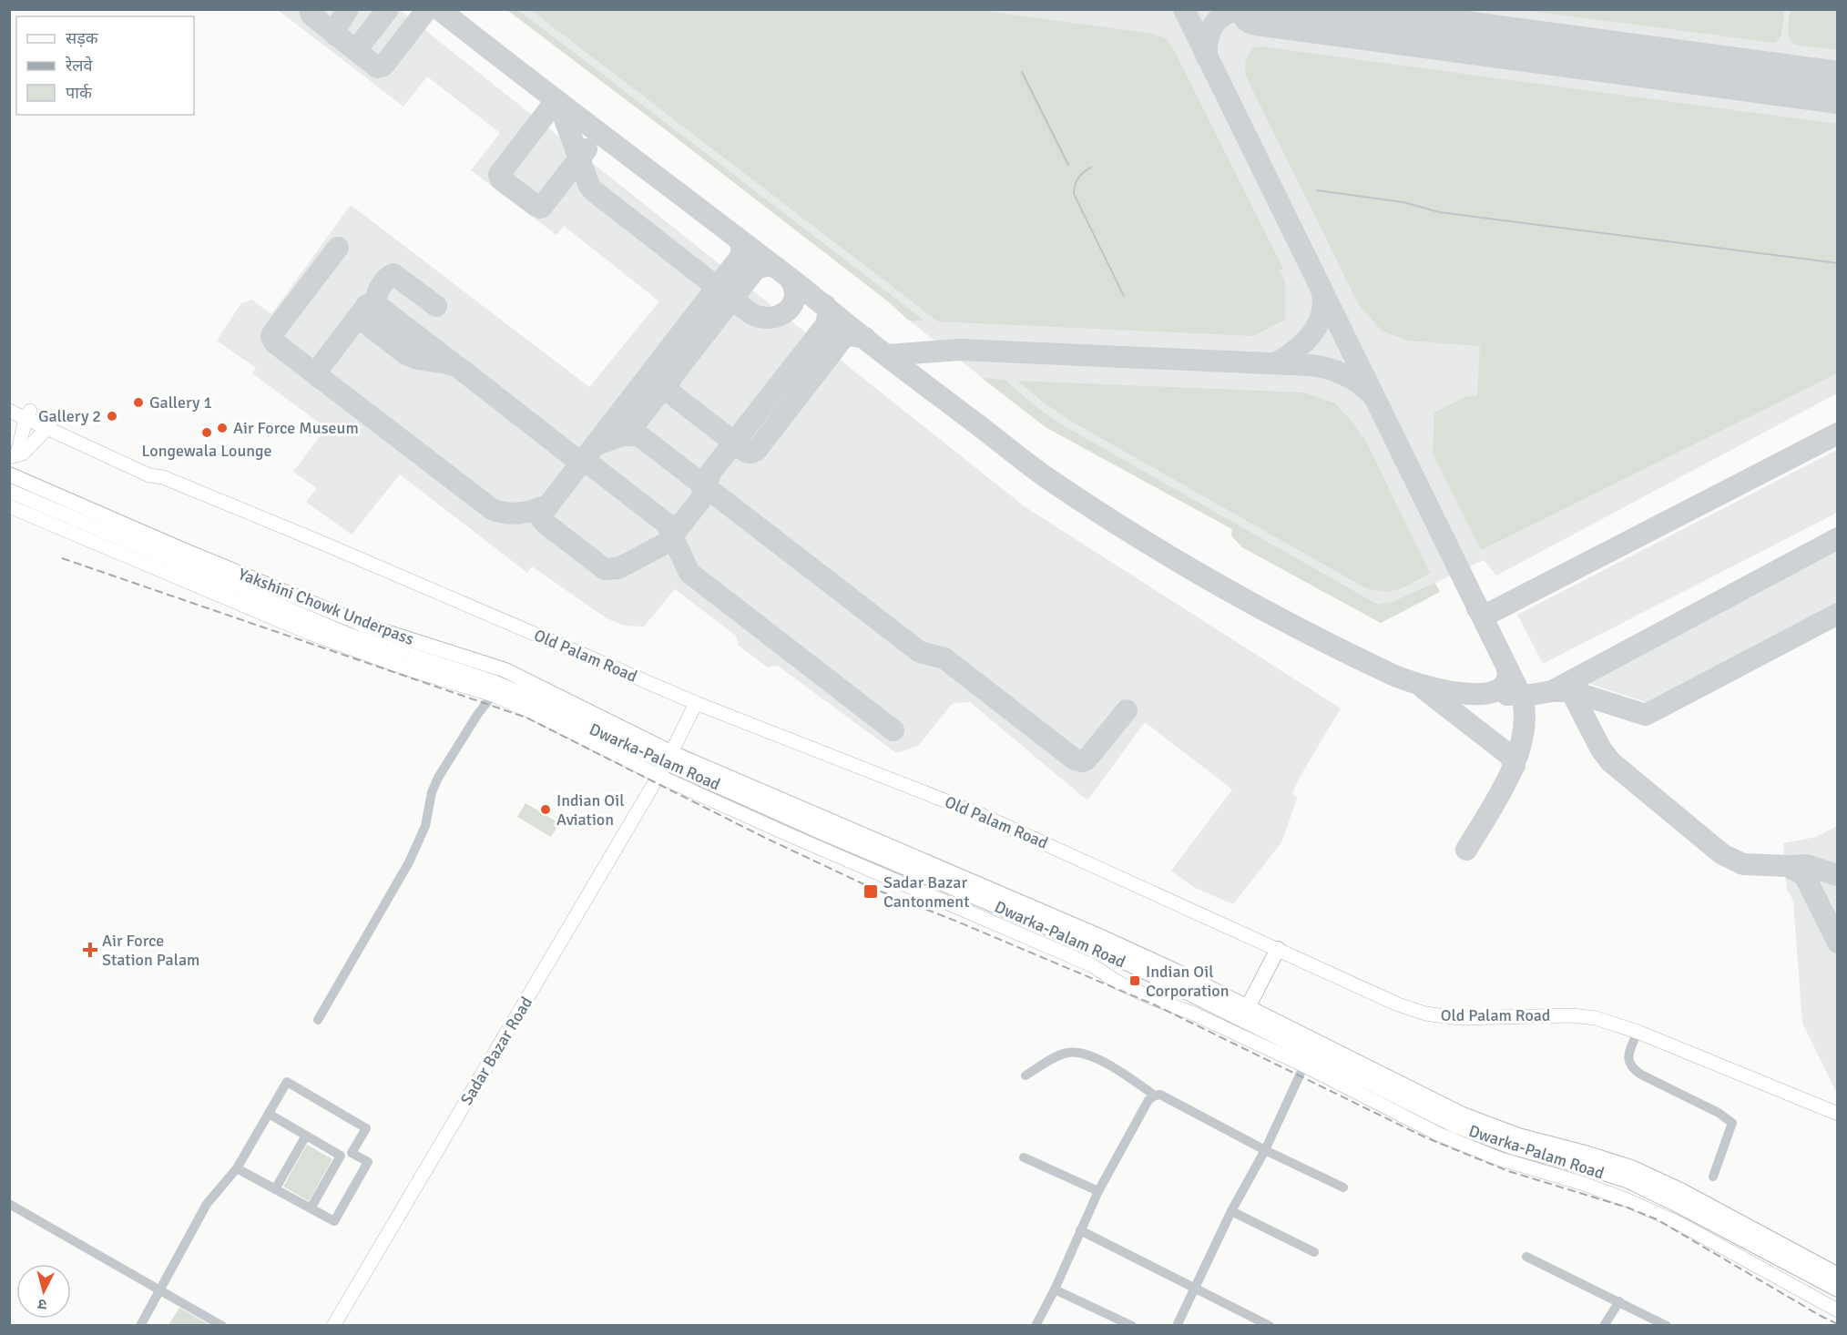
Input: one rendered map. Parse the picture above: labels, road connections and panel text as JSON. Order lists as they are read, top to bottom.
{
  "streets": {
    "main road": ["Yakshini Chowk Underpass", "Dwarka-Palam Road"],
    "street": ["Old Palam Road", "Sadar Bazar Road"]
  },
  "crossings": [
    ["Yakshini Chowk Underpass", "Dwarka-Palam Road"],
    ["Yakshini Chowk Underpass", "Sadar Bazar Road"],
    ["Old Palam Road", "Sadar Bazar Road"],
    ["Dwarka-Palam Road", "Sadar Bazar Road"]
  ],
  "places": {
    "other": [
      "Gallery 1",
      "Gallery 2",
      "Air Force Museum",
      "Longewala Lounge",
      "Indian Oil Aviation"
    ],
    "transit": ["Sadar Bazar Cantonment", "Indian Oil Corporation"],
    "health": ["Air Force Station Palam"]
  },
  "legend": ["सड़क", "रेलवे", "पार्क"],
  "north": "bottom"
}
